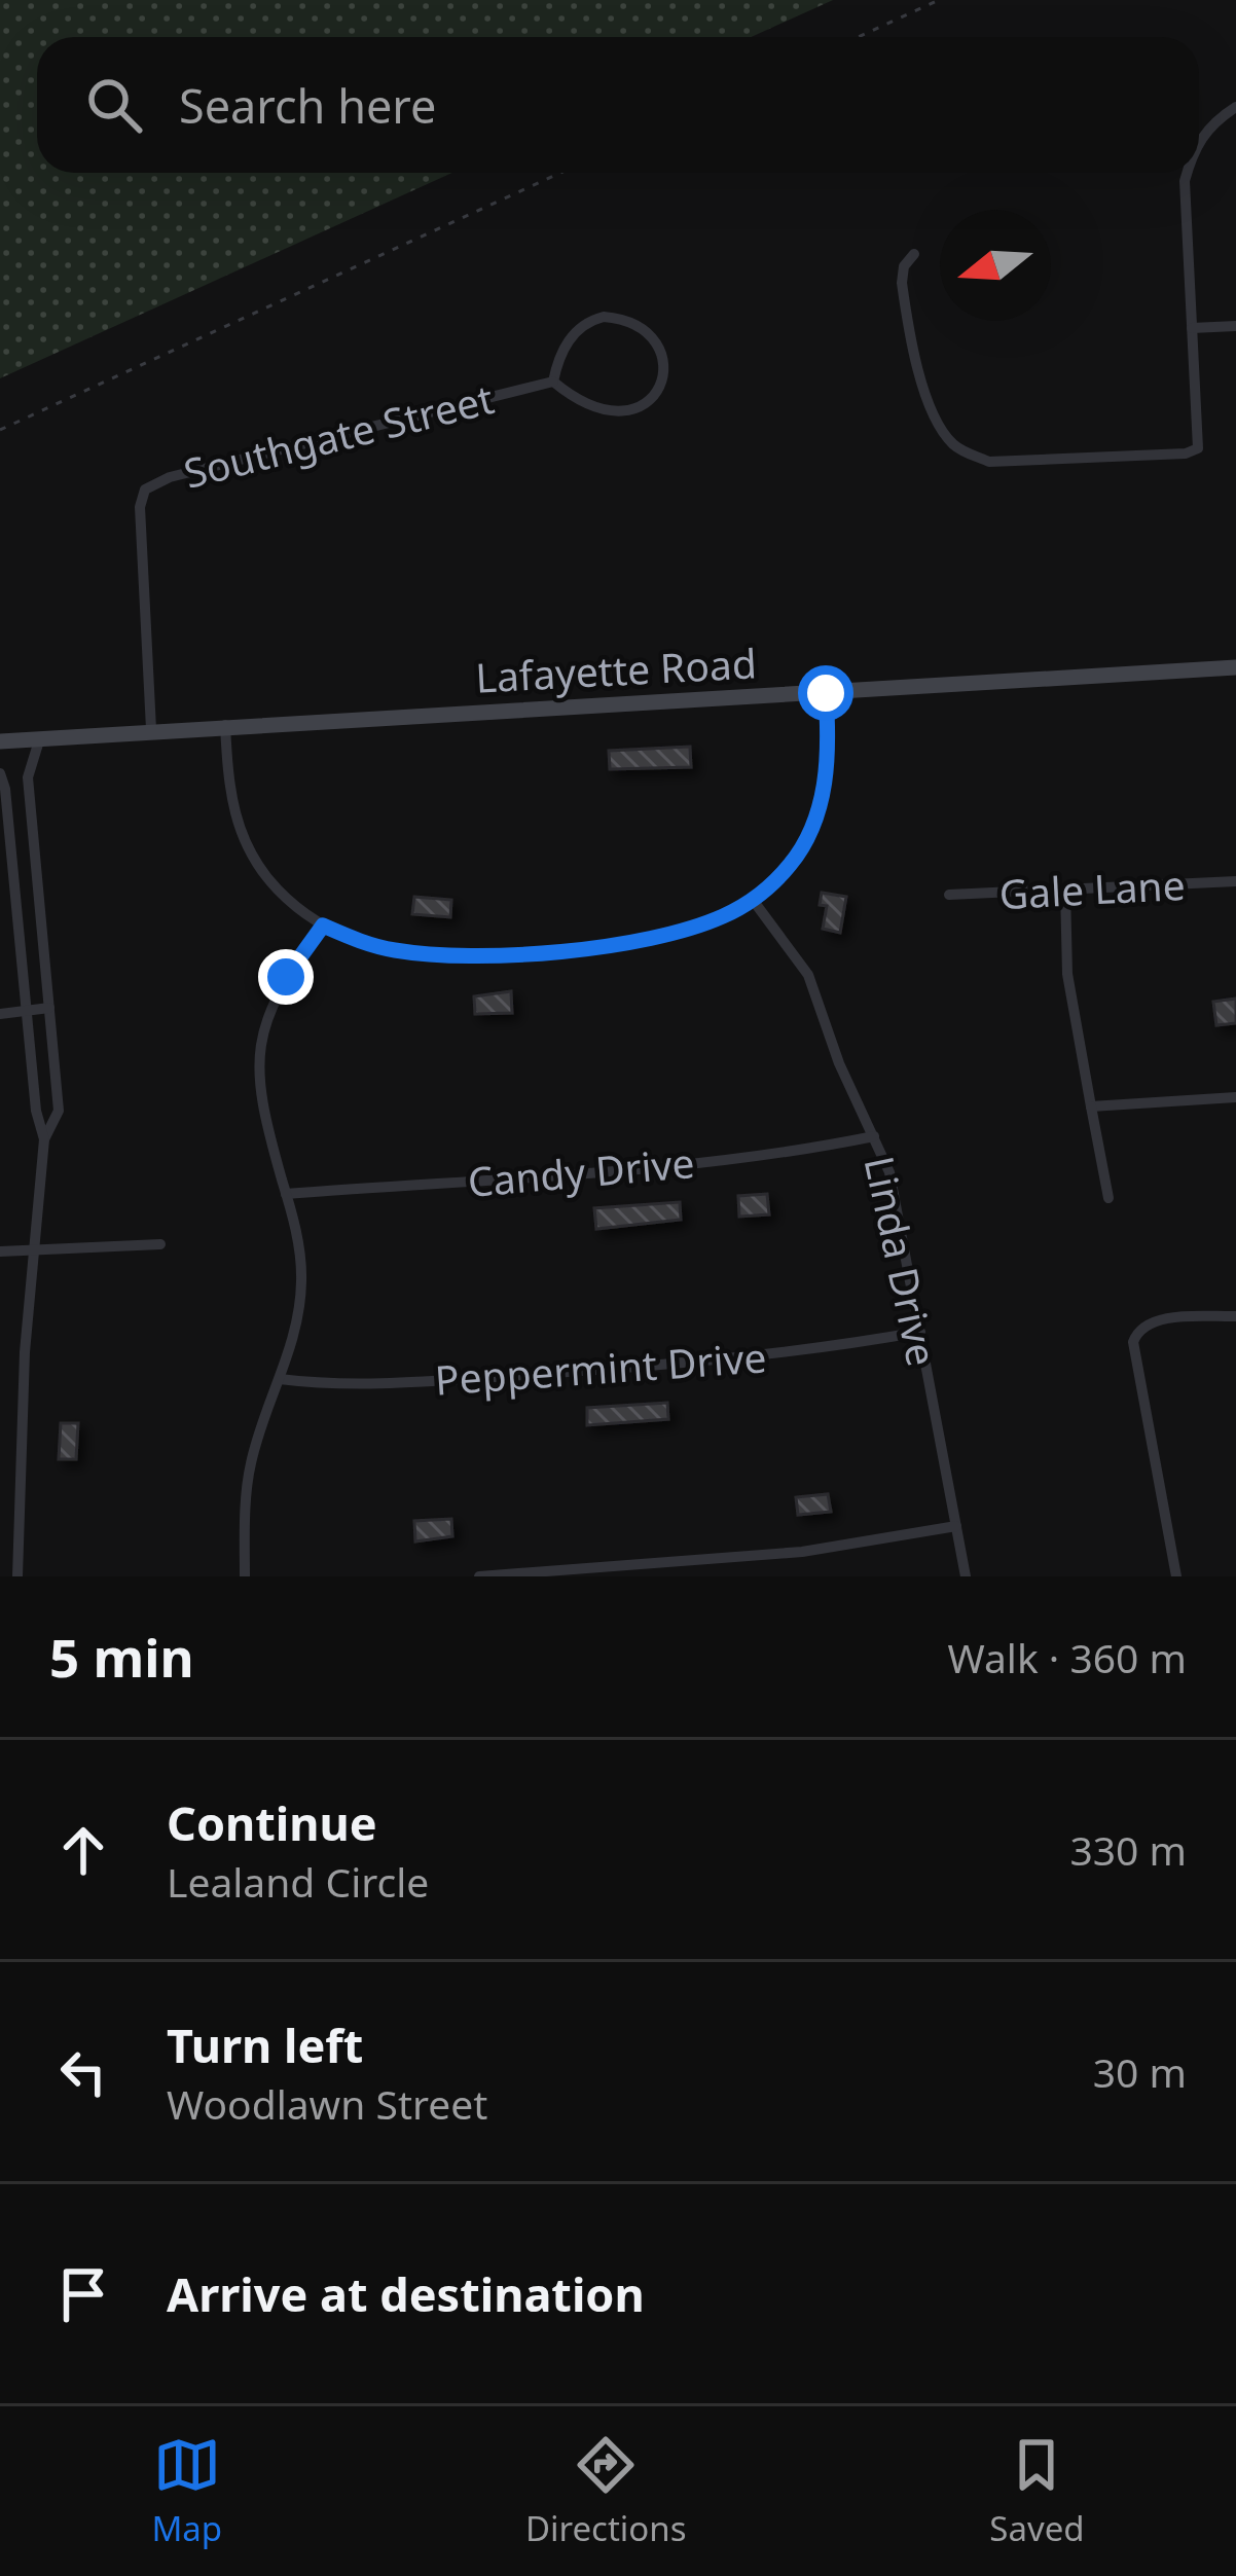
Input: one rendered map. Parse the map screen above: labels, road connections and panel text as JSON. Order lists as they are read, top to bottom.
{
  "streets": {
    "main road": ["Lafayette Road"],
    "street": [
      "Southgate Street",
      "Gale Lane",
      "Candy Drive",
      "Linda Drive",
      "Peppermint Drive"
    ]
  },
  "crossings": [
    ["Southgate Street", "Lafayette Road"],
    ["Candy Drive", "Linda Drive"],
    ["Linda Drive", "Peppermint Drive"]
  ],
  "north": "left",
  "page": {
    "search": "Search here",
    "heading": ["5 min", "Walk · 360 m"],
    "list": [
      ["Continue", "Lealand Circle", "330 m"],
      ["Turn left", "Woodlawn Street", "30 m"],
      "Arrive at destination"
    ],
    "nav": ["Map", "Directions", "Saved"]
  }
}
